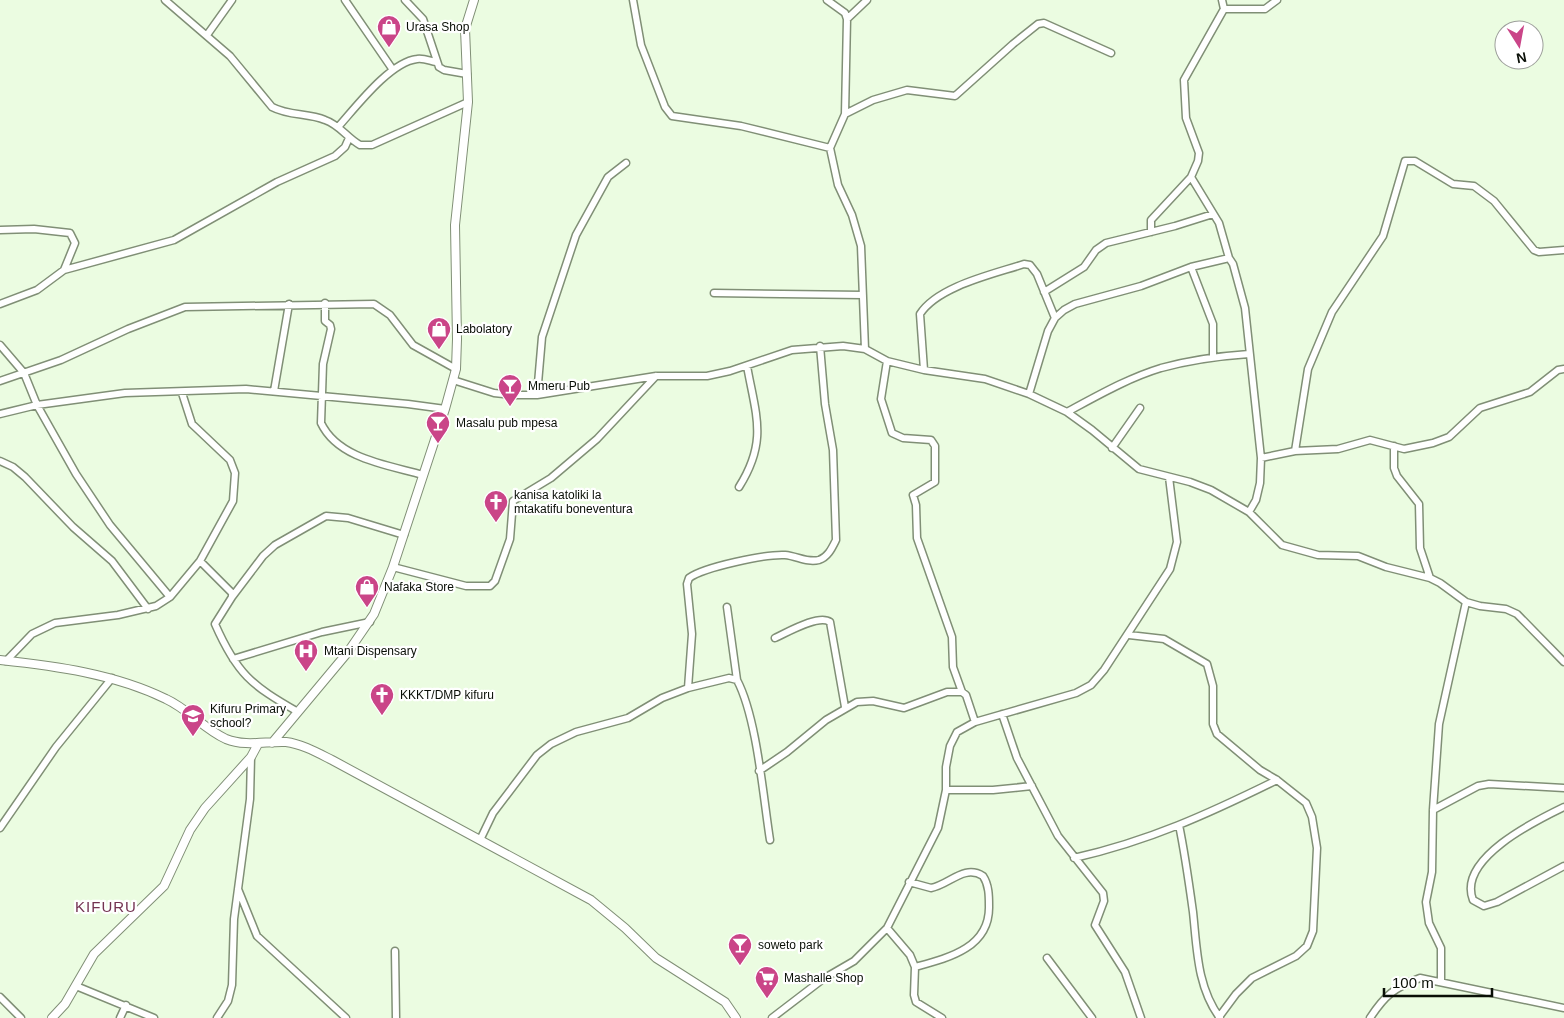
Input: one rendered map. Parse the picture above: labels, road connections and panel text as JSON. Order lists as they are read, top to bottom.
{
  "districts": ["KIFURU"],
  "places": {
    "shop": ["Urasa Shop", "Labolatory", "Nafaka Store"],
    "bar": ["Mmeru Pub", "Masalu pub mpesa", "soweto park"],
    "church": ["kanisa katoliki la mtakatifu boneventura", "KKKT/DMP kifuru"],
    "hospital": ["Mtani Dispensary"],
    "school or university": ["Kifuru Primary school?"],
    "supermarket": ["Mashalle Shop"]
  },
  "scale_bar": "100 m",
  "north": "bottom"
}
